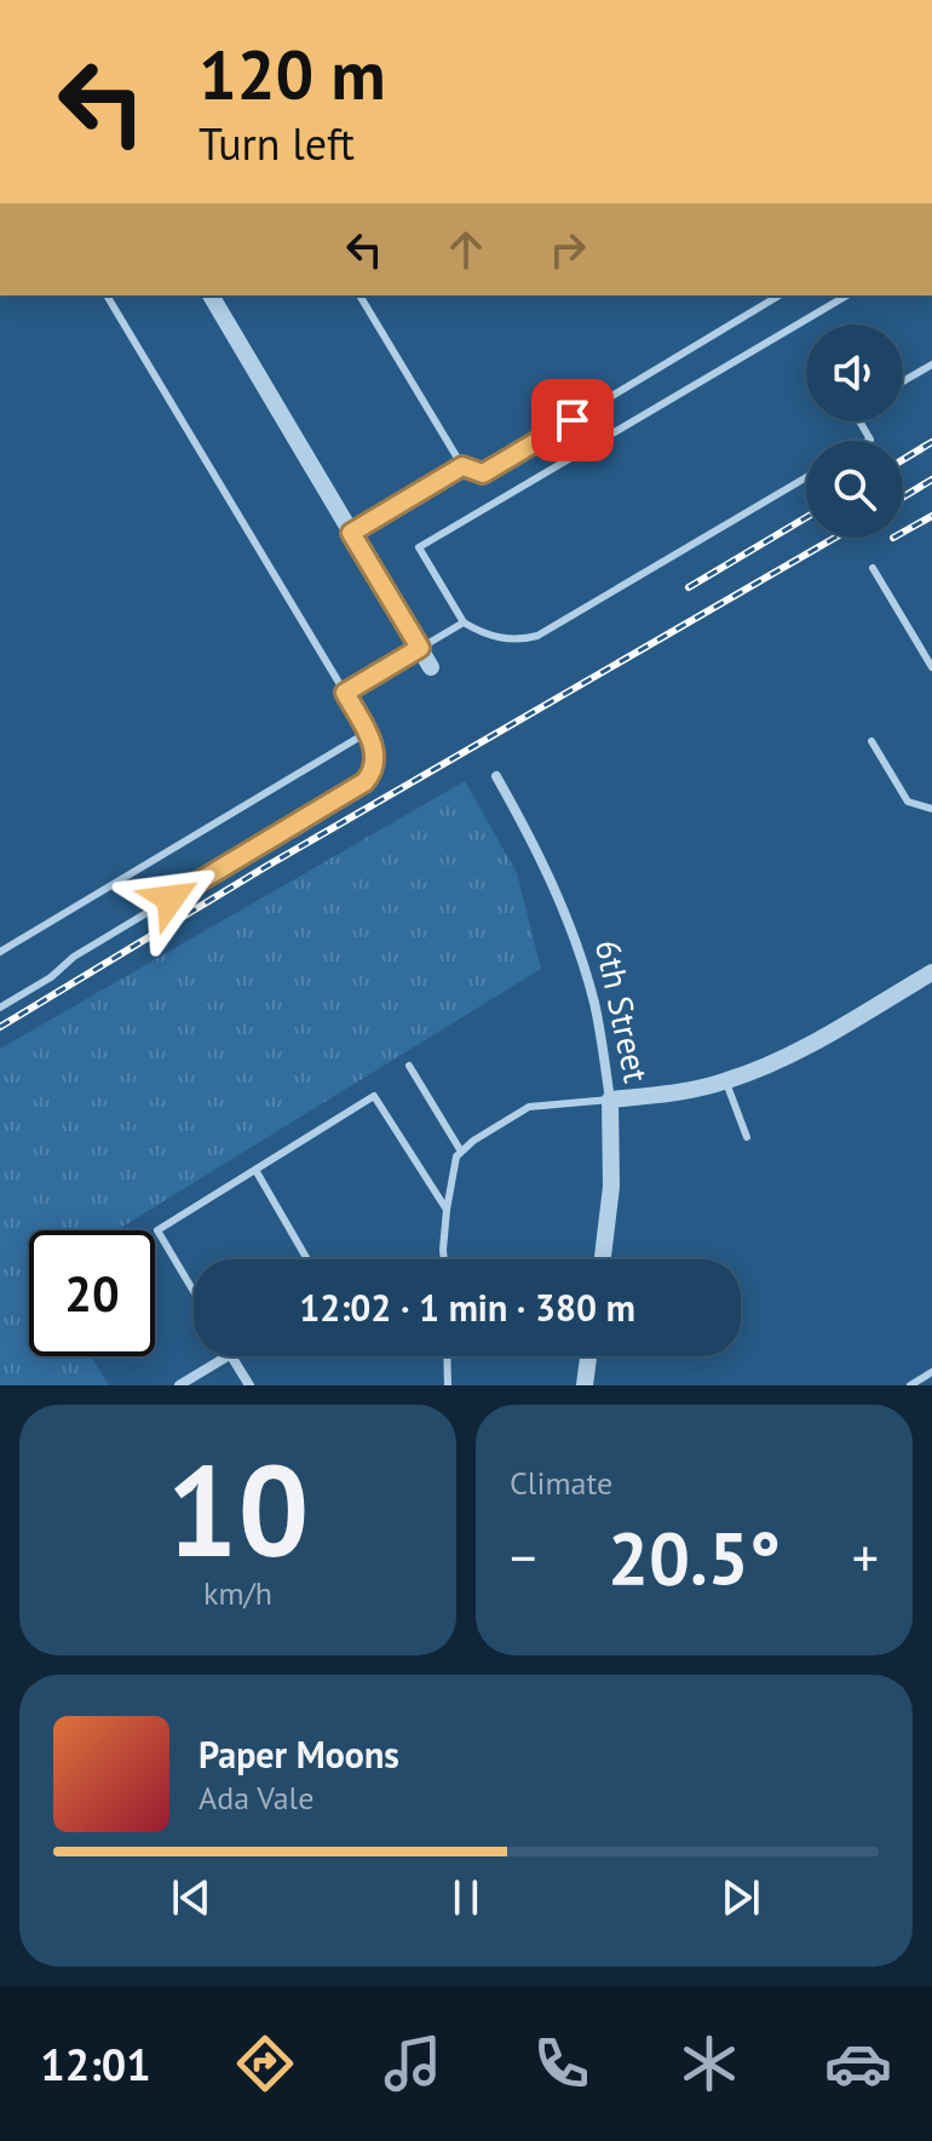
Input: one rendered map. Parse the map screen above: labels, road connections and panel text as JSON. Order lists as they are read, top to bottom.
{
  "streets": {
    "street": ["6th Street"]
  },
  "page": {
    "turn": ["120 m", "Turn left"],
    "limit": "20",
    "trip": "12:02 · 1 min · 380 m",
    "tile": [
      ["10", "km/h"],
      "Climate"
    ],
    "heat": ["−", "20.5°", "+"],
    "song": ["Paper Moons", "Ada Vale"],
    "tabs": "12:01"
  }
}
